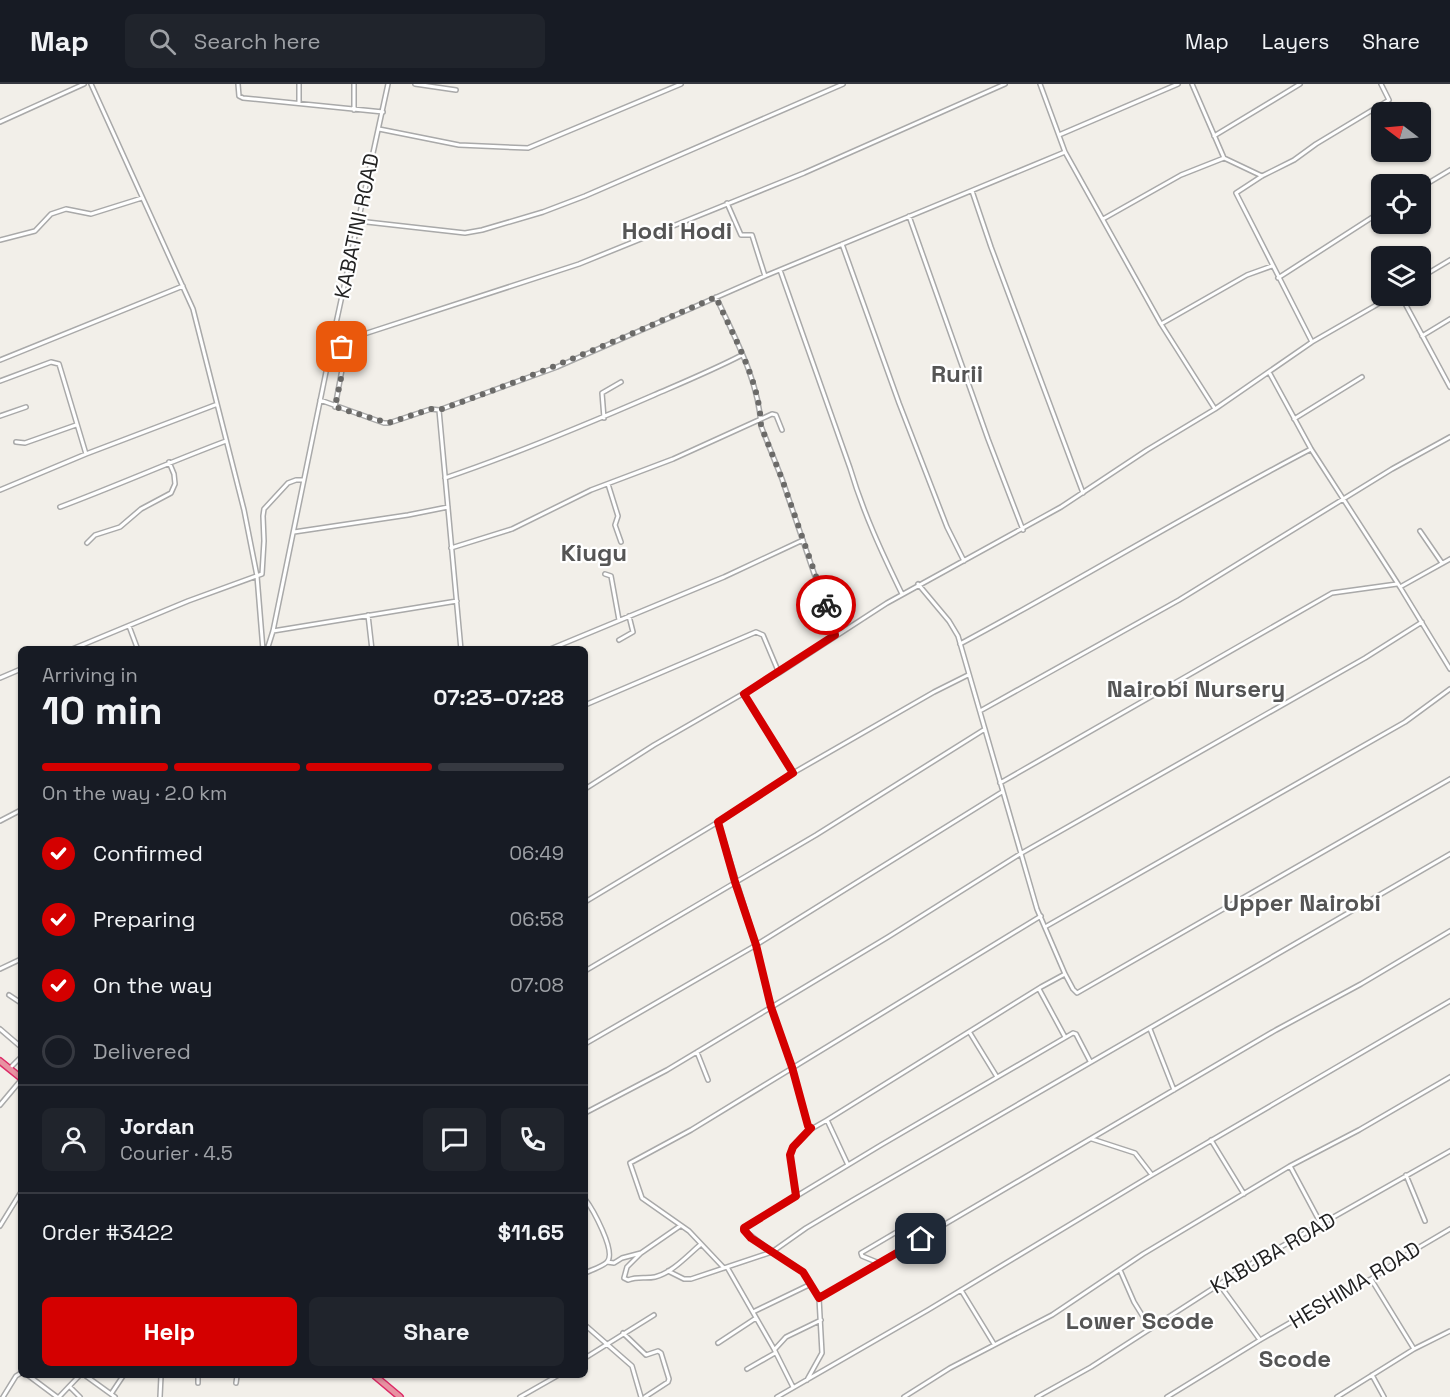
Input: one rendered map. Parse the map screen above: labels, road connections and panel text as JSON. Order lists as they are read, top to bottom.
{
  "streets": {
    "street": ["KABATINI ROAD", "KABUBA ROAD", "HESHIMA ROAD"]
  },
  "districts": [
    "Hodi Hodi",
    "Rurii",
    "Kiugu",
    "Nairobi Nursery",
    "Upper Nairobi",
    "Lower Scode",
    "Scode"
  ],
  "north": "left",
  "page": {
    "header": "Map",
    "search": "Search here",
    "nav": ["Map", "Layers", "Share"],
    "heading": ["10 min", "Arriving in", "07:23–07:28"],
    "panel": [
      "Jordan",
      "Courier · 4.5",
      "Order #3422",
      "$11.65"
    ],
    "bar": "On the way · 2.0 km",
    "list": [
      ["Confirmed", "06:49"],
      ["Preparing", "06:58"],
      ["On the way", "07:08"],
      "Delivered"
    ],
    "buttons": ["Help", "Share"]
  }
}
